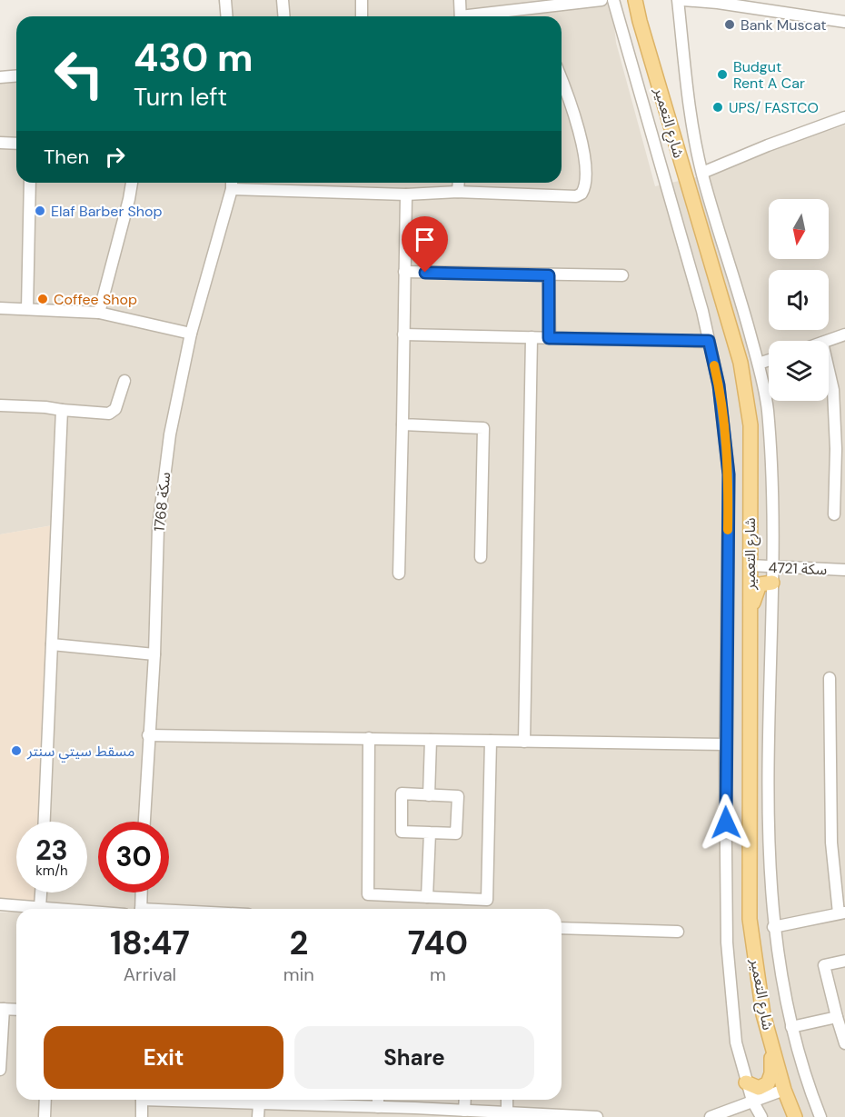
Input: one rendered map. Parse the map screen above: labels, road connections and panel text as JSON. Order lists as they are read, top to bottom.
{
  "streets": {
    "main road": ["شارع التعمير"],
    "street": ["سكة 1768", "سكة 4721"]
  },
  "crossings": [
    ["شارع التعمير", "سكة 4721"]
  ],
  "places": [
    "Bank Muscat",
    "Budgut Rent A Car",
    "UPS/ FASTCO",
    "Elaf Barber Shop",
    "Coffee Shop",
    "مسقط سيتي سنتر"
  ],
  "north": "bottom",
  "page": {
    "turn": ["430 m", "Turn left"],
    "then": "Then",
    "speed": "23 km/h",
    "limit": "30",
    "eta": [
      "18:47",
      "Arrival",
      "2",
      "min",
      "740",
      "m"
    ],
    "buttons": ["Exit", "Share"]
  }
}
